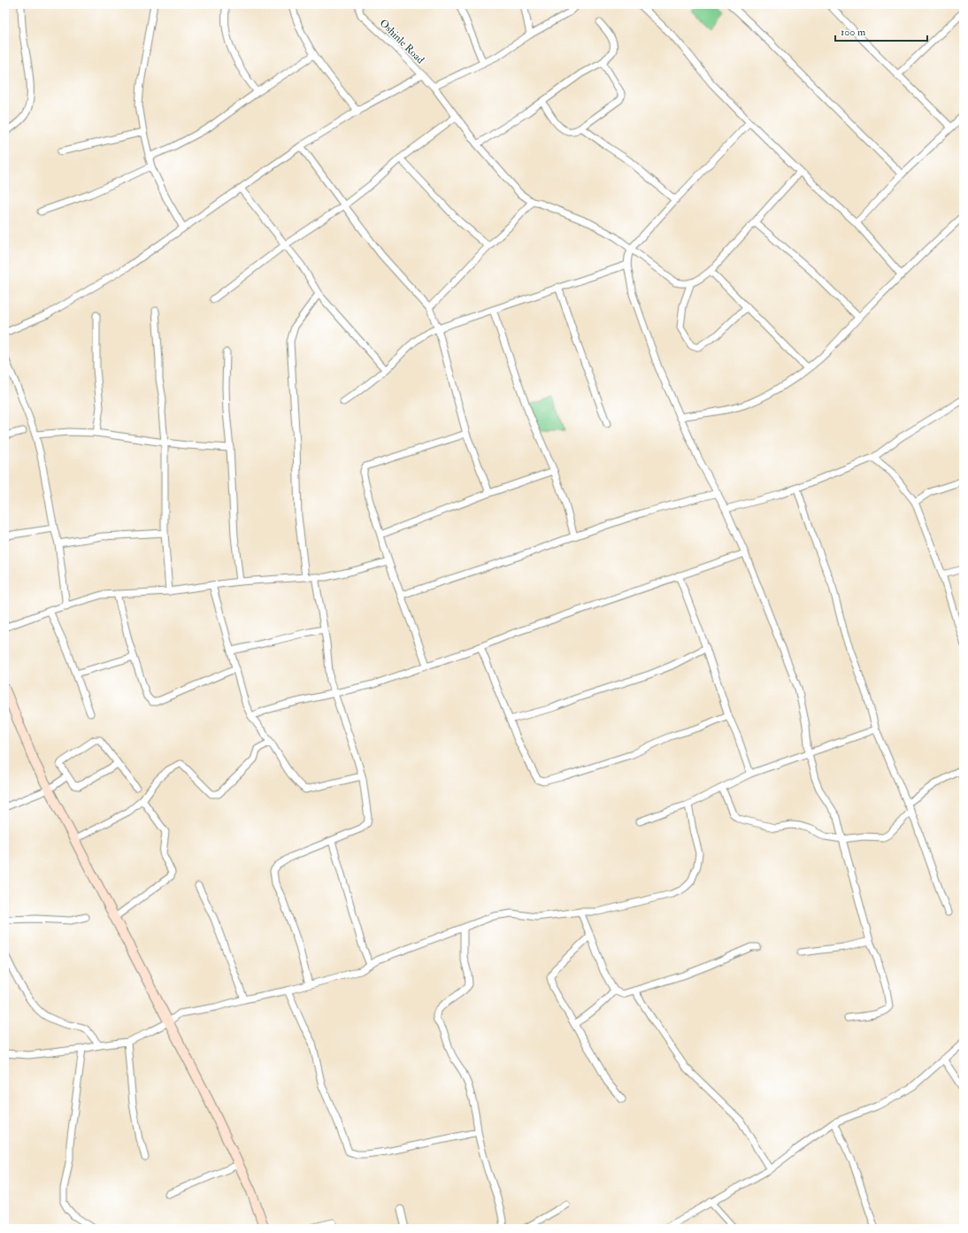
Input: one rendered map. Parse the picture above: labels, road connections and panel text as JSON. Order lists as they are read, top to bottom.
{
  "streets": {
    "street": ["Oshinle Road"]
  },
  "scale_bar": "100 m"
}
